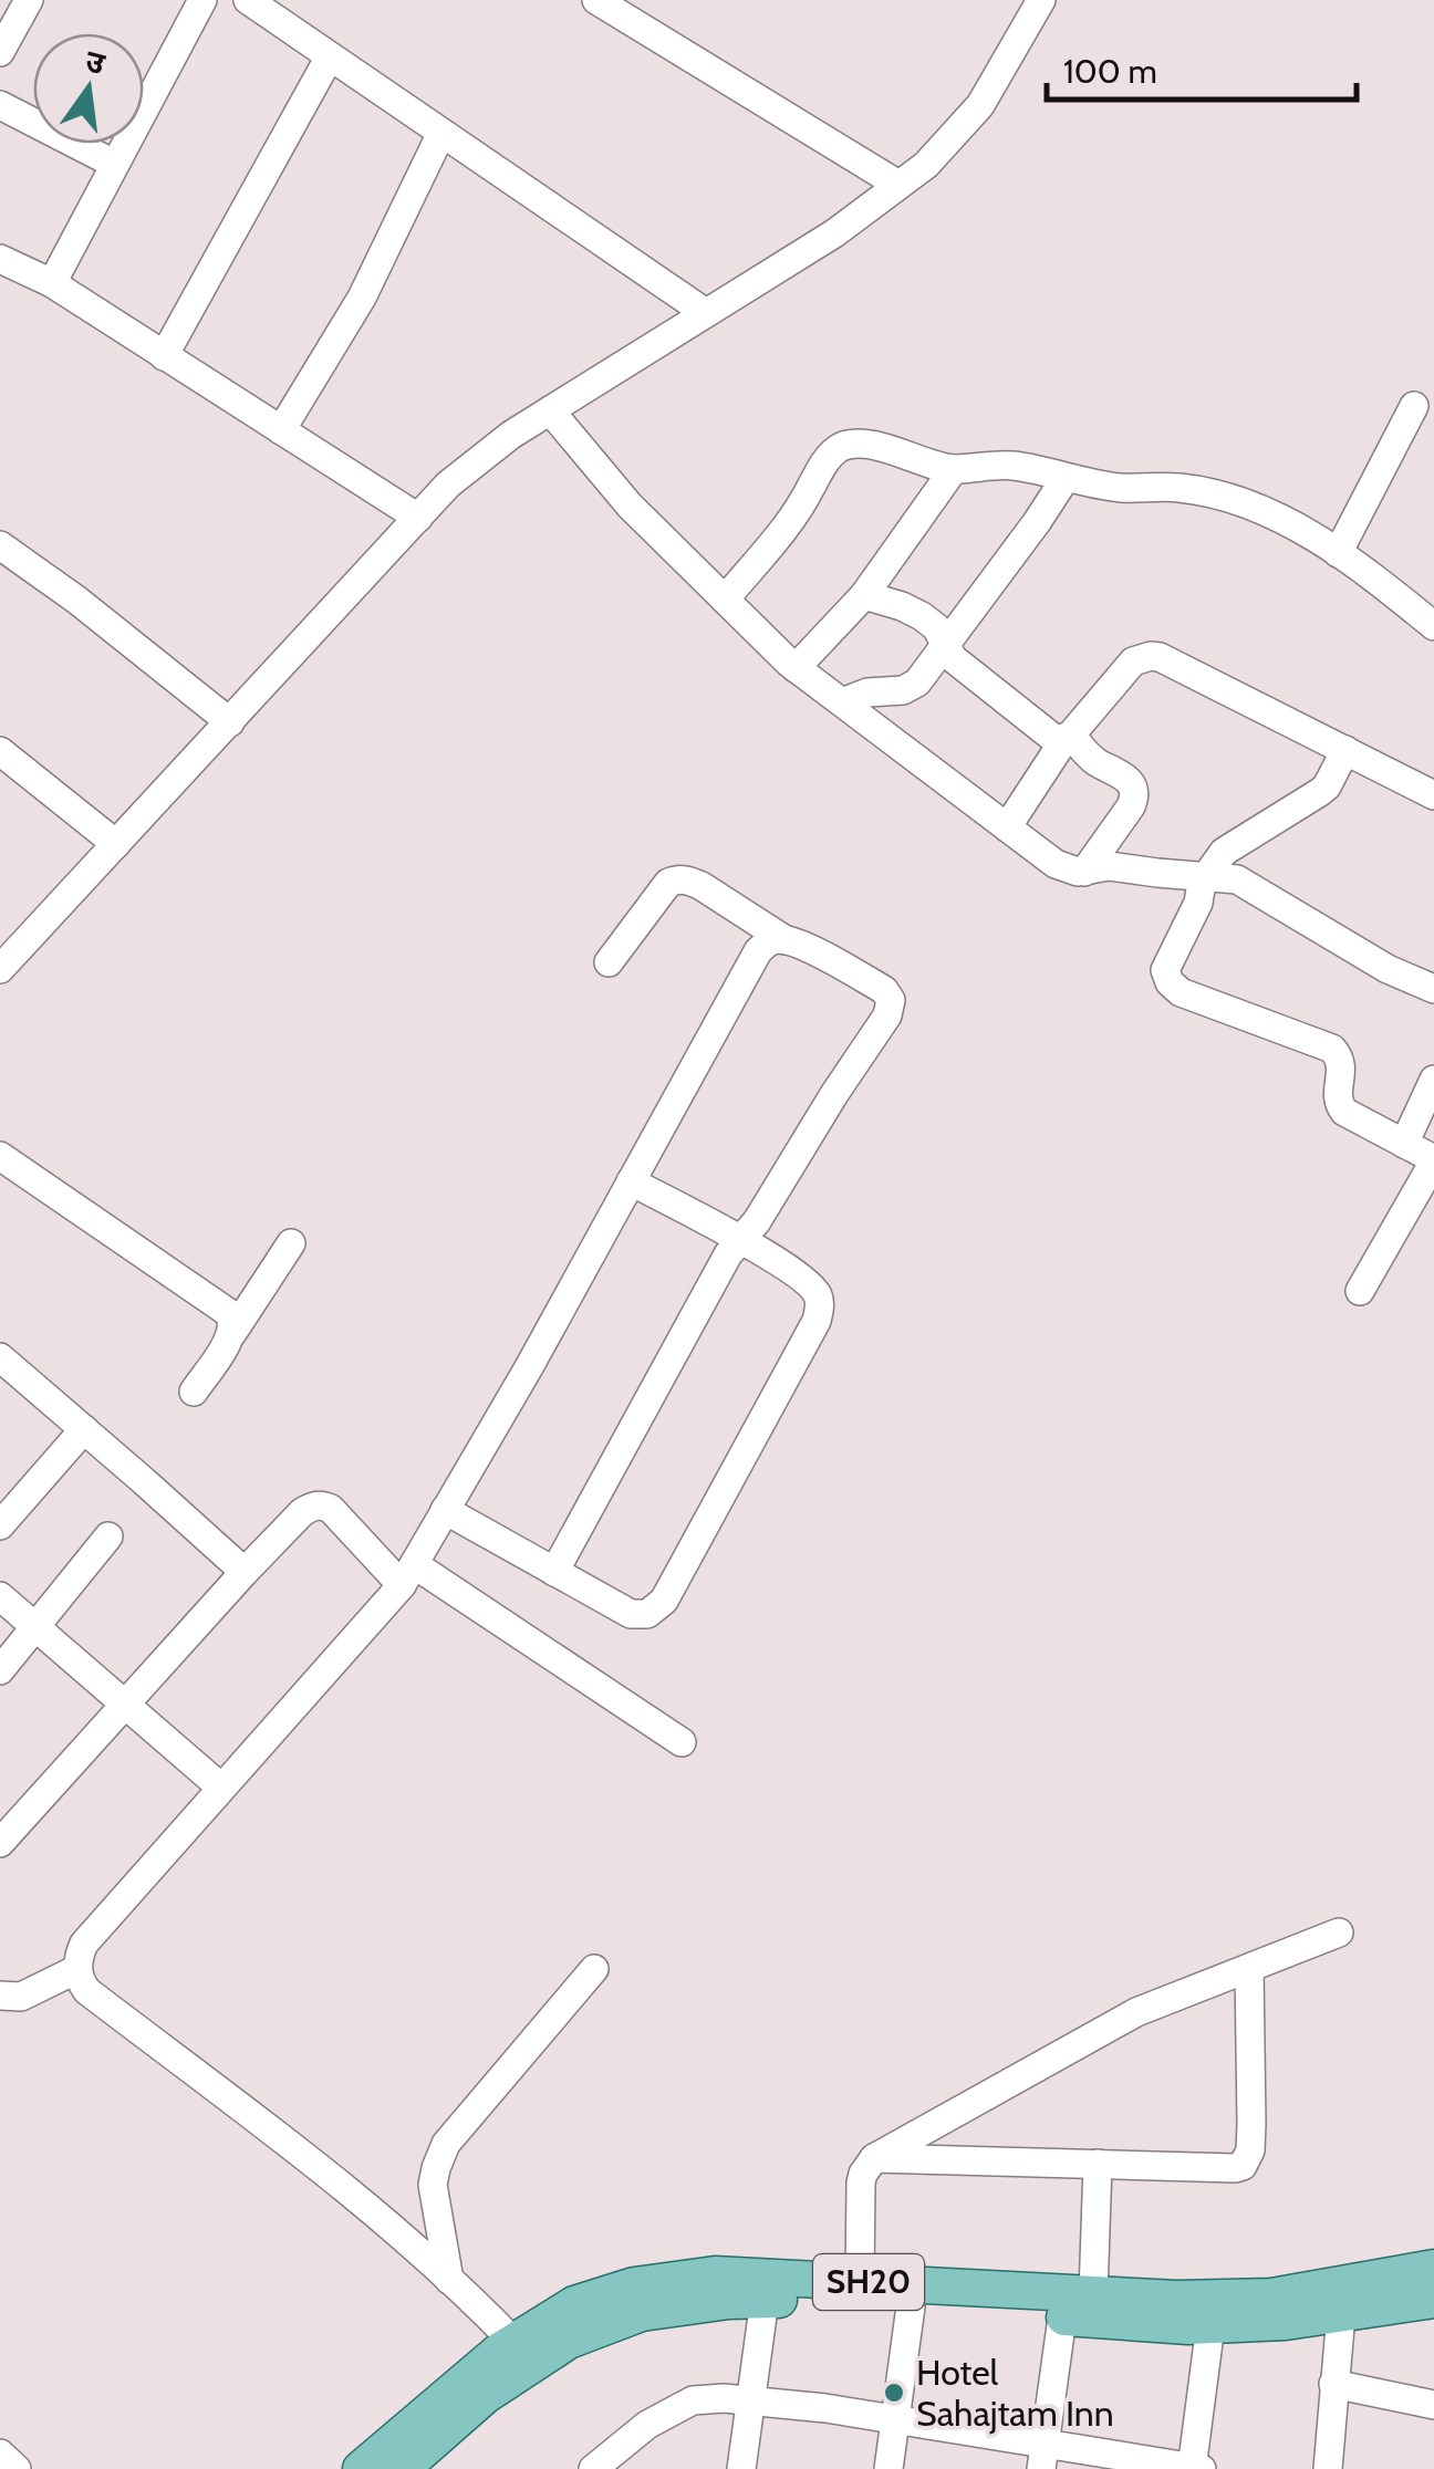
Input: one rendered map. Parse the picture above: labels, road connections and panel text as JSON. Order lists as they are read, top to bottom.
{
  "streets": {
    "main road": ["SH20"]
  },
  "places": ["Hotel Sahajtam Inn"],
  "scale_bar": "100 m",
  "north": "top"
}
